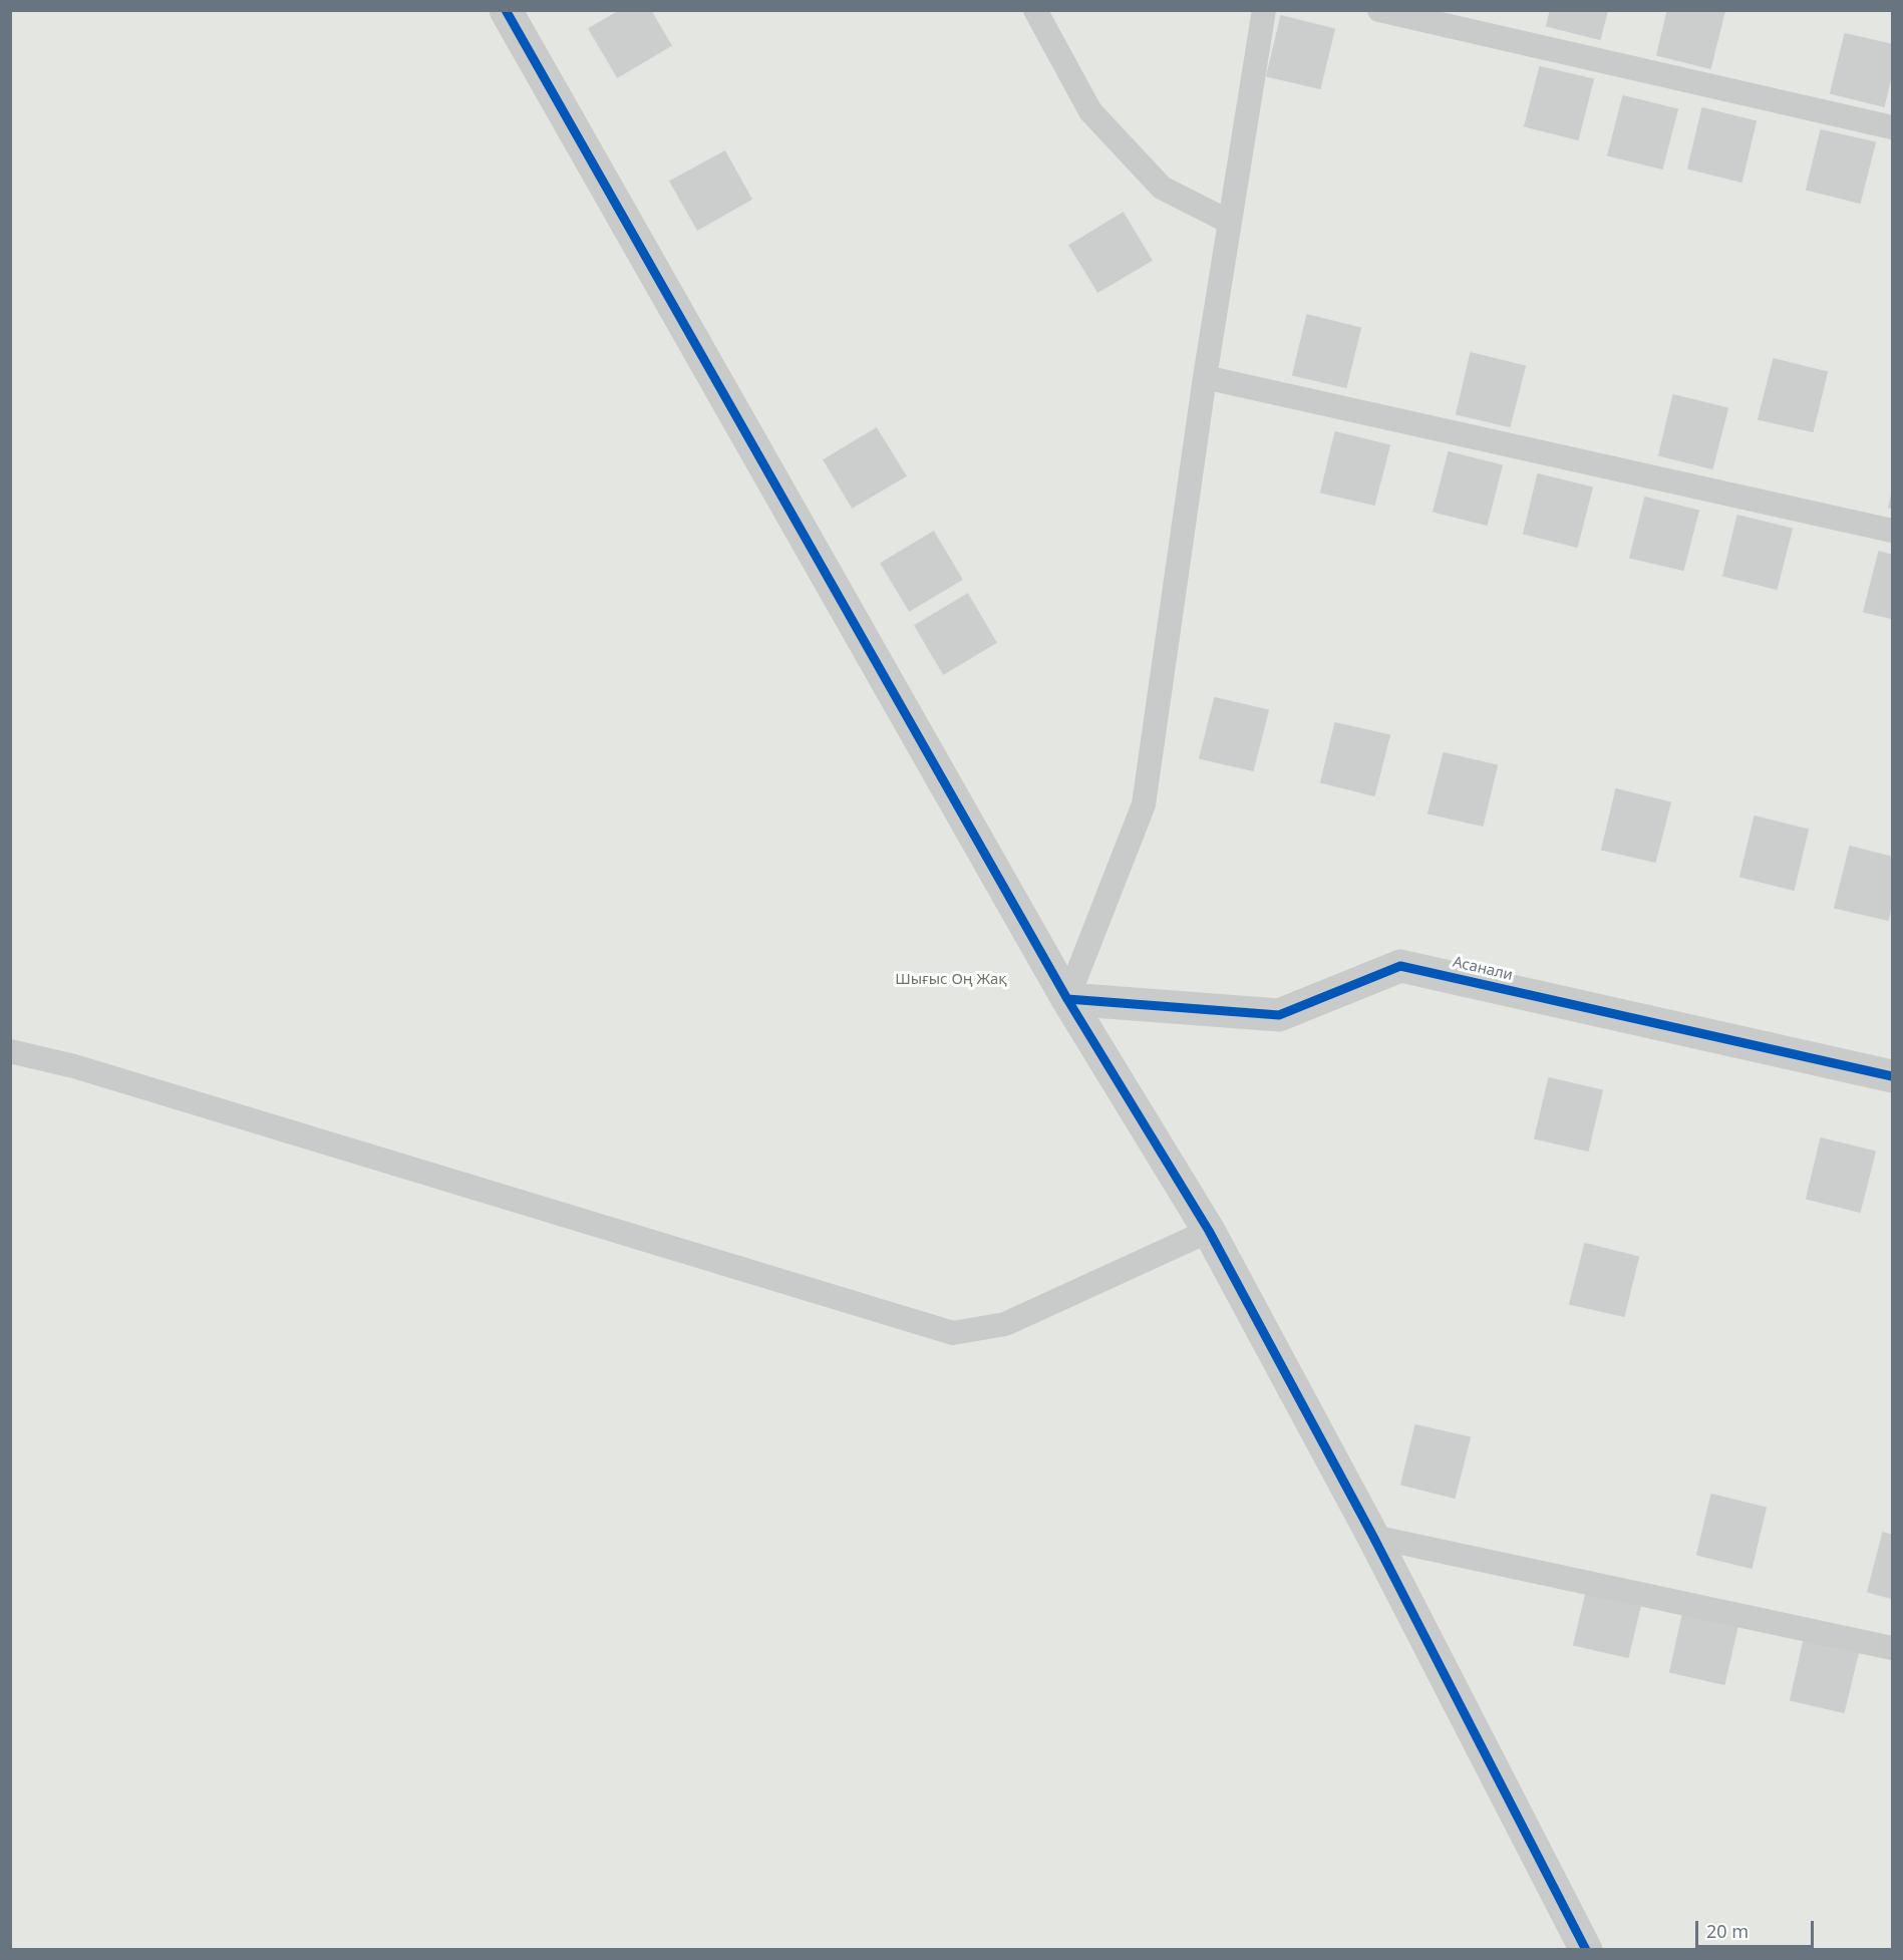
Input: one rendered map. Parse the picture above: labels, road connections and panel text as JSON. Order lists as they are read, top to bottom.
{
  "streets": {
    "street": ["Асанали"]
  },
  "parks": ["Шығыс Оң Жақ"],
  "scale_bar": "20 m"
}
